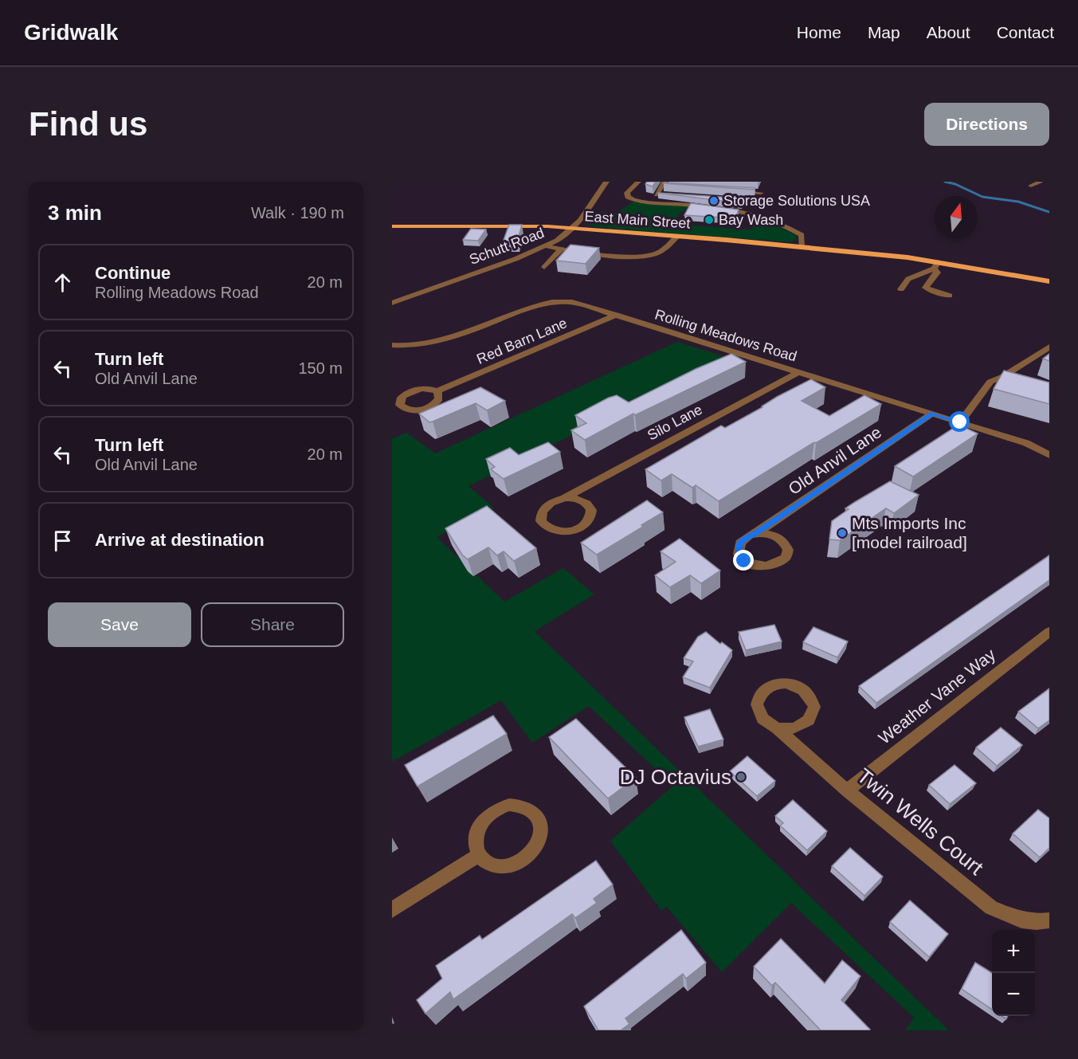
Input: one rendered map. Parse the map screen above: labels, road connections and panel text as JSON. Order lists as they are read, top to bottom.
{
  "streets": {
    "main road": ["East Main Street"],
    "street": [
      "Schutt Road",
      "Rolling Meadows Road",
      "Red Barn Lane",
      "Silo Lane",
      "Old Anvil Lane",
      "Weather Vane Way",
      "Twin Wells Court"
    ]
  },
  "crossings": [
    ["East Main Street", "Schutt Road"],
    ["Rolling Meadows Road", "Red Barn Lane"],
    ["Rolling Meadows Road", "Silo Lane"],
    ["Rolling Meadows Road", "Old Anvil Lane"],
    ["Weather Vane Way", "Twin Wells Court"]
  ],
  "places": [
    "Storage Solutions USA",
    "Bay Wash",
    "Mts Imports Inc [model railroad]",
    "DJ Octavius"
  ],
  "north": "top",
  "page": {
    "header": "Gridwalk",
    "nav": [
      "Home",
      "Map",
      "About",
      "Contact"
    ],
    "buttons": [
      "Directions",
      ["Save", "Share"]
    ],
    "title": "Find us",
    "heading": ["3 min", "Walk · 190 m"],
    "list": [
      ["Continue", "Rolling Meadows Road", "20 m"],
      ["Turn left", "Old Anvil Lane", "150 m"],
      ["Turn left", "Old Anvil Lane", "20 m"],
      "Arrive at destination"
    ],
    "map_buttons": ["+", "−"]
  }
}
